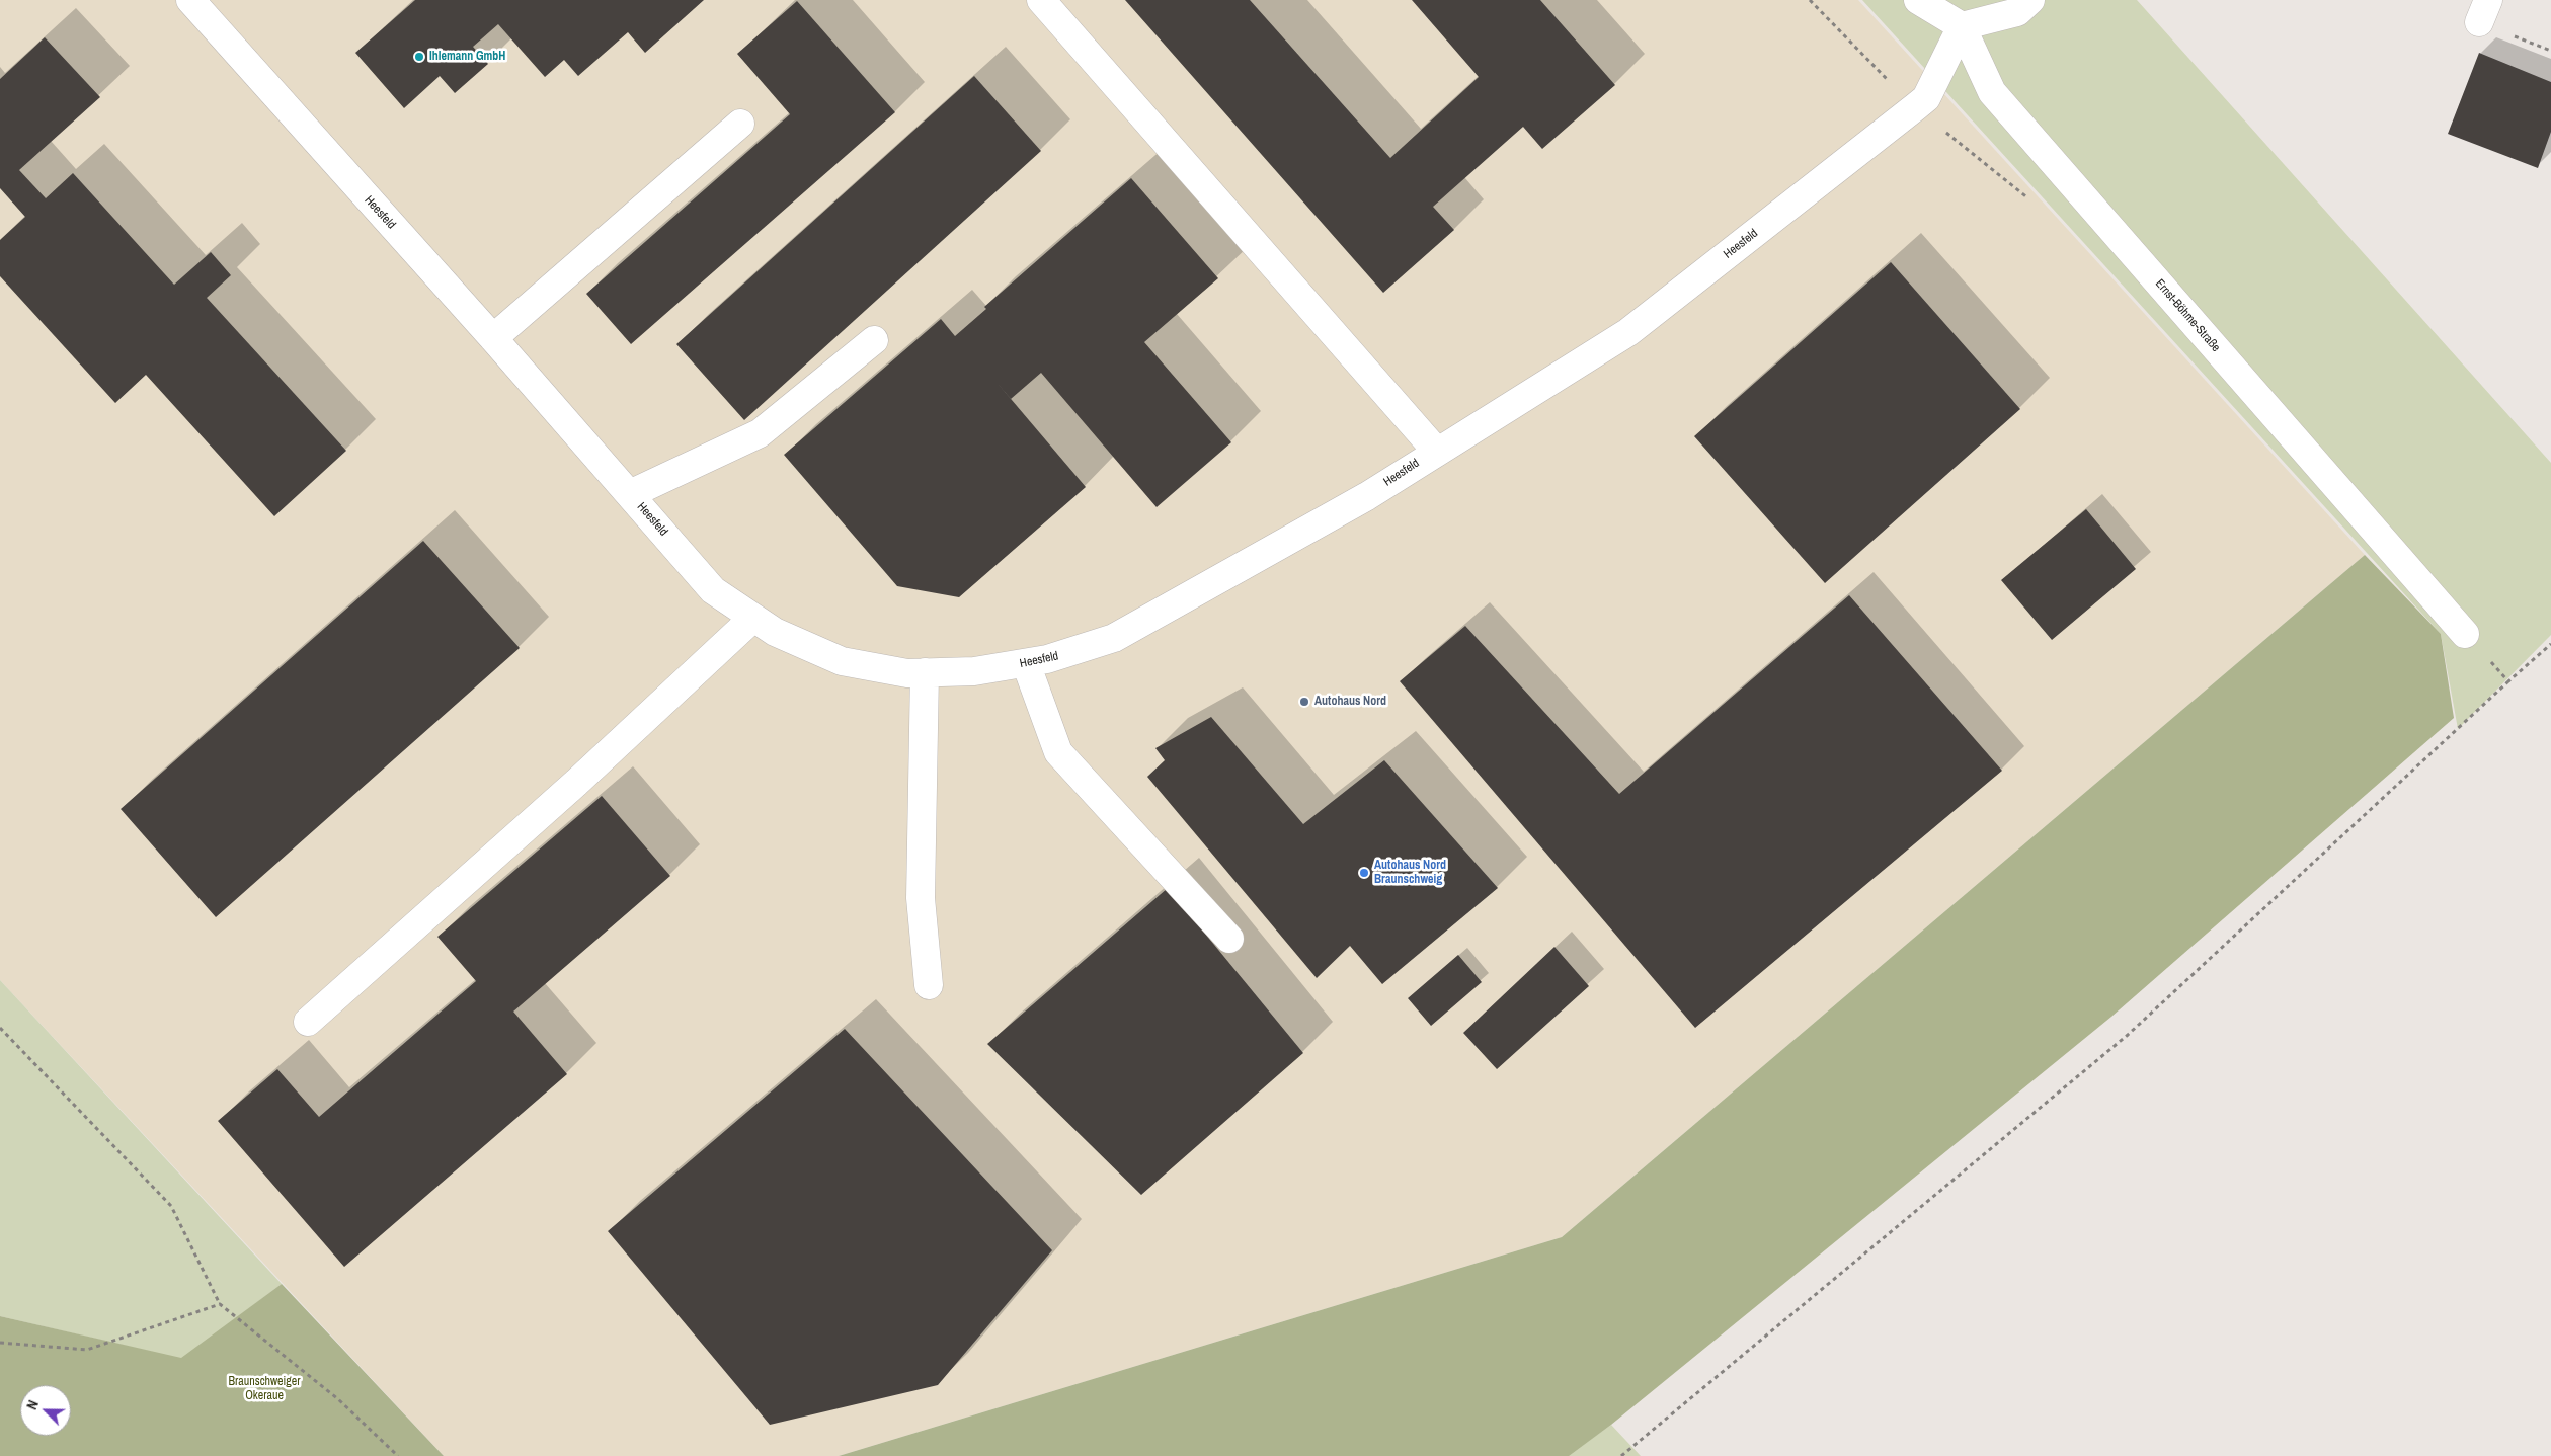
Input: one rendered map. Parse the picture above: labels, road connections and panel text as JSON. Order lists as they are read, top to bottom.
{
  "streets": {
    "street": ["Heesfeld", "Ernst-Böhme-Straße"]
  },
  "crossings": [
    ["Heesfeld", "Ernst-Böhme-Straße"]
  ],
  "parks": ["Braunschweiger Okeraue"],
  "places": ["Ihlemann GmbH", "Autohaus Nord", "Autohaus Nord Braunschweig"],
  "north": "top left"
}
